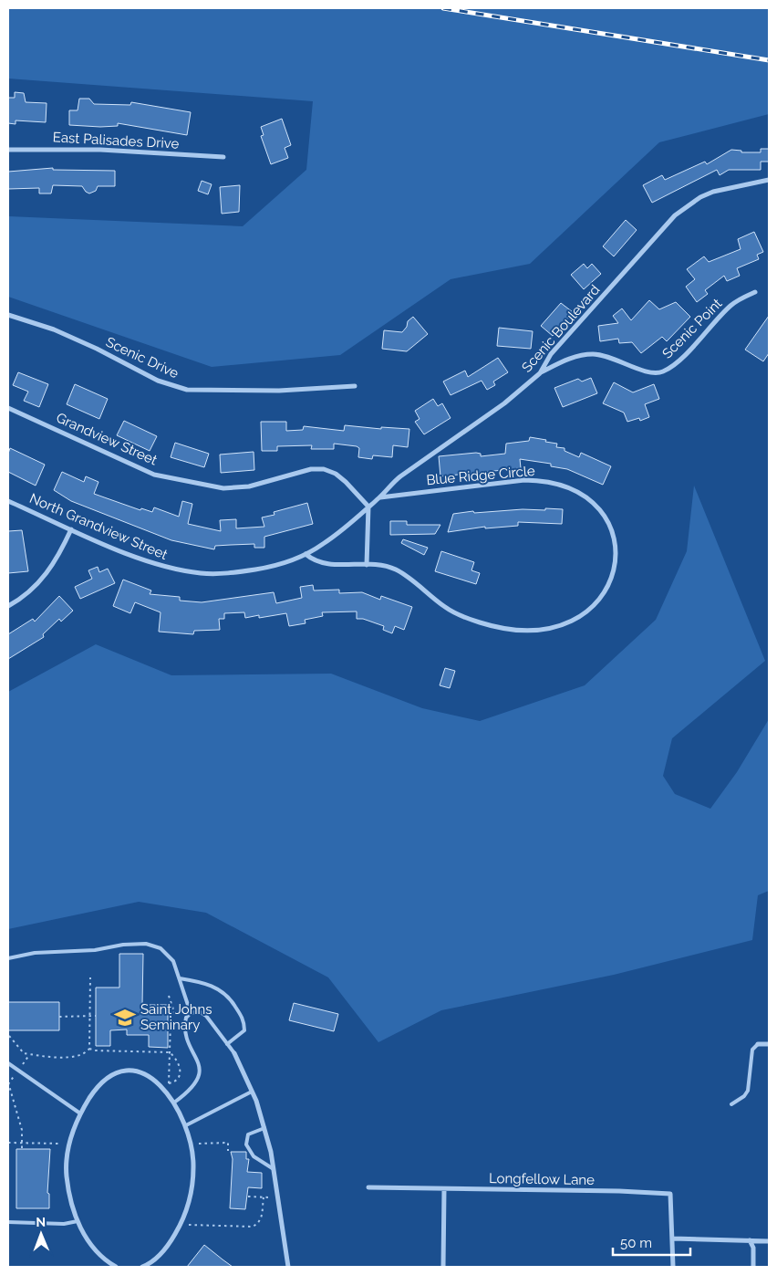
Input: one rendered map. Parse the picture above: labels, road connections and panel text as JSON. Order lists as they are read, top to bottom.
{
  "streets": {
    "street": [
      "East Palisades Drive",
      "Scenic Boulevard",
      "Scenic Point",
      "Scenic Drive",
      "Grandview Street",
      "Blue Ridge Circle",
      "North Grandview Street",
      "Longfellow Lane"
    ]
  },
  "crossings": [
    ["Scenic Boulevard", "Scenic Point"],
    ["Scenic Boulevard", "Grandview Street"],
    ["Scenic Boulevard", "Blue Ridge Circle"],
    ["Scenic Boulevard", "North Grandview Street"]
  ],
  "places": {
    "school or university": ["Saint Johns Seminary"]
  },
  "scale_bar": "50 m",
  "north": "top"
}
